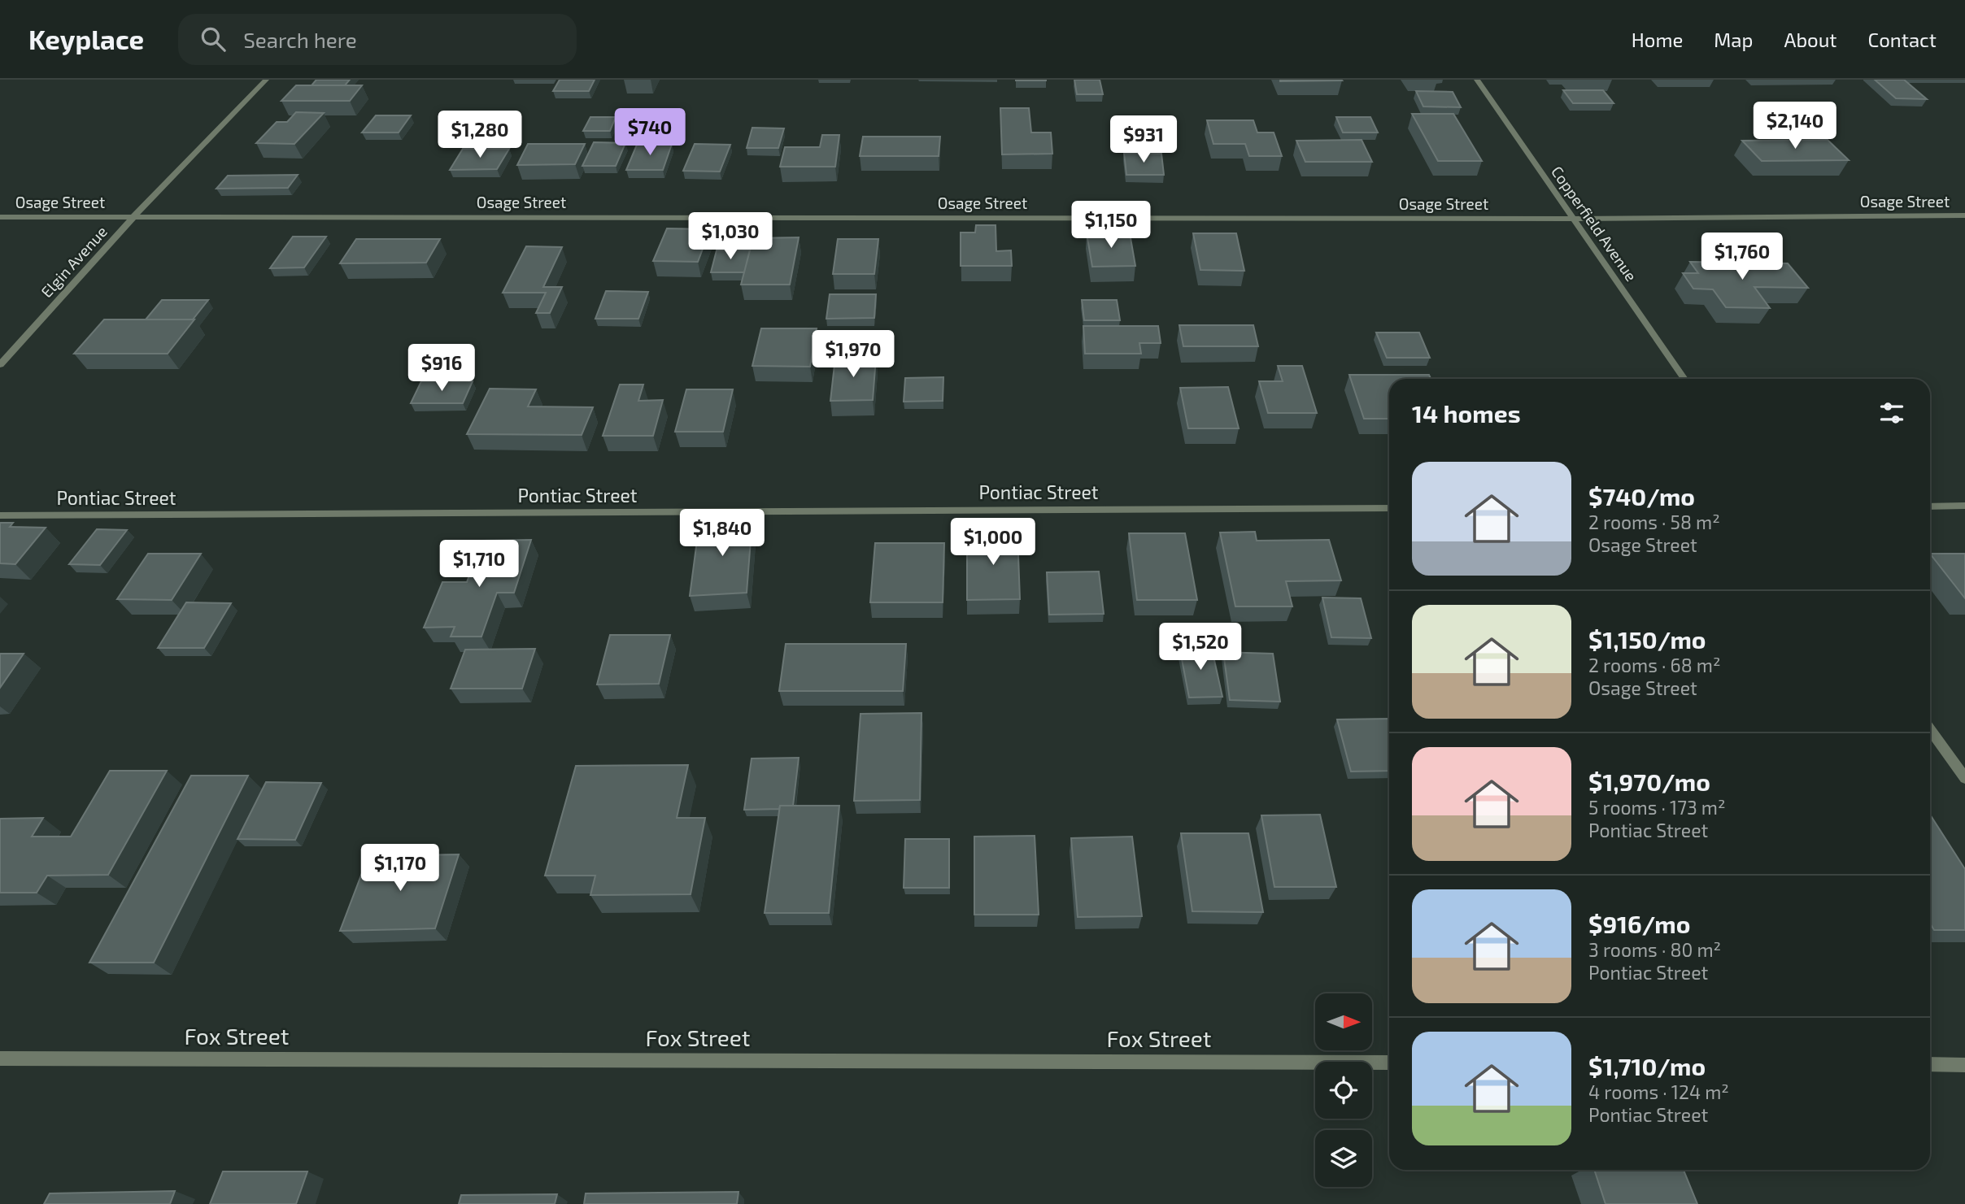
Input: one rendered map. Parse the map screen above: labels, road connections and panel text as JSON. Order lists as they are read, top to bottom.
{
  "streets": {
    "street": [
      "Osage Street",
      "Copperfield Avenue",
      "Elgin Avenue",
      "Pontiac Street",
      "Fox Street"
    ]
  },
  "crossings": [
    ["Osage Street", "Copperfield Avenue"],
    ["Osage Street", "Elgin Avenue"]
  ],
  "north": "right",
  "page": {
    "header": "Keyplace",
    "search": "Search here",
    "nav": [
      "Home",
      "Map",
      "About",
      "Contact"
    ],
    "price": [
      "$2,140",
      "$740",
      "$1,280",
      "$931",
      "$1,150",
      "$1,030",
      "$1,760",
      "$1,970",
      "$916",
      "$1,840",
      "$1,000",
      "$1,710",
      "$1,520",
      "$1,170"
    ],
    "heading": "14 homes",
    "list": [
      {
        "name": "$740/mo",
        "note": "2 rooms · 58 m² · Osage Street"
      },
      {
        "name": "$1,150/mo",
        "note": "2 rooms · 68 m² · Osage Street"
      },
      {
        "name": "$1,970/mo",
        "note": "5 rooms · 173 m² · Pontiac Street"
      },
      {
        "name": "$916/mo",
        "note": "3 rooms · 80 m² · Pontiac Street"
      },
      {
        "name": "$1,710/mo",
        "note": "4 rooms · 124 m² · Pontiac Street"
      }
    ]
  }
}
